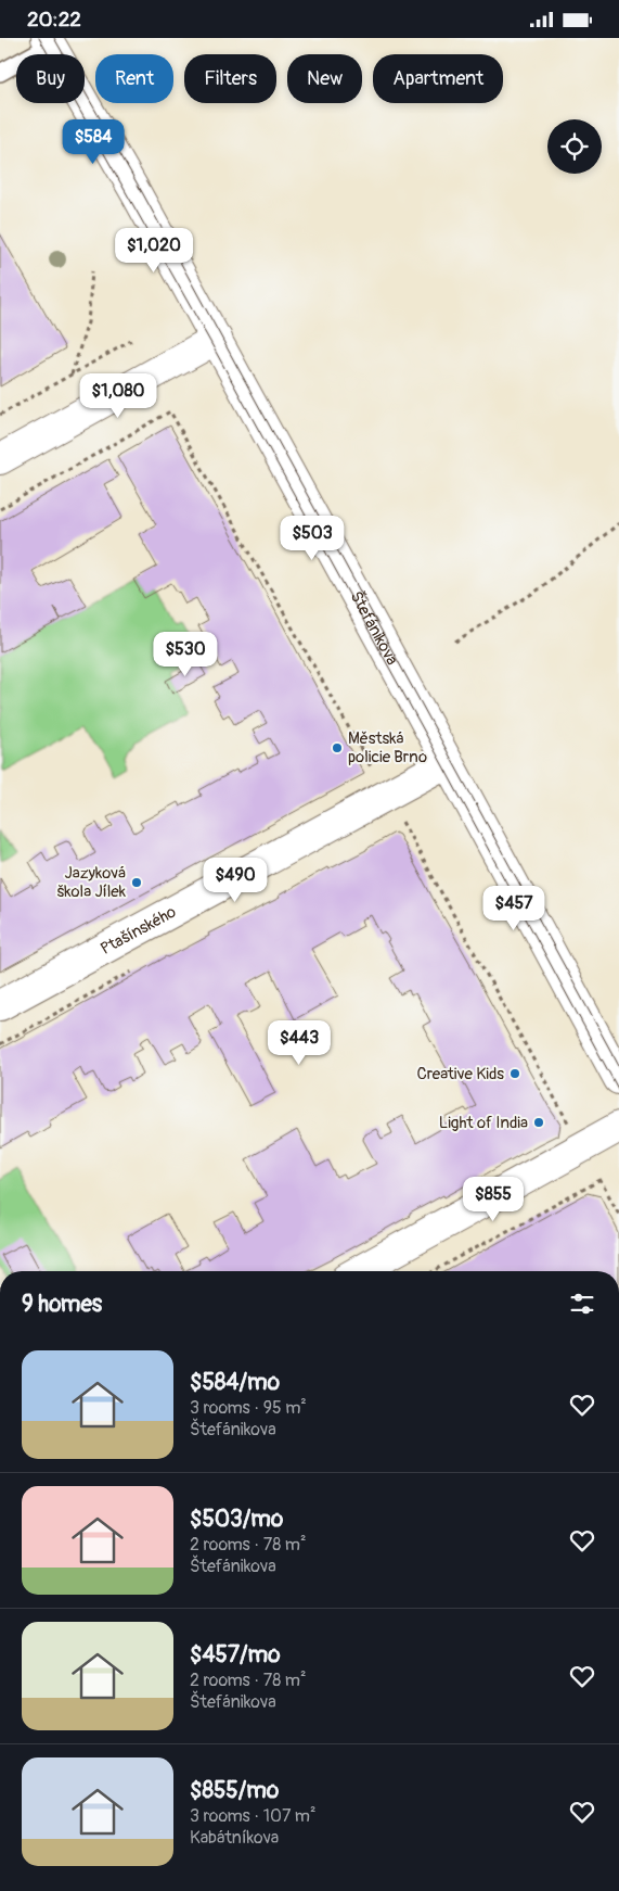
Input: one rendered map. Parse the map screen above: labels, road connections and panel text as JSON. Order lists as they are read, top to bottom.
{
  "streets": {
    "street": ["Štefánikova", "Ptašínského"]
  },
  "crossings": [
    ["Štefánikova", "Ptašínského"]
  ],
  "places": [
    "Městská policie Brno",
    "Jazyková škola Jílek",
    "Creative Kids",
    "Light of India"
  ],
  "page": {
    "status": "20:22",
    "chip": [
      "Buy",
      "Rent",
      "Filters",
      "New",
      "Apartment"
    ],
    "price": [
      "$584",
      "$1,020",
      "$1,080",
      "$503",
      "$530",
      "$490",
      "$457",
      "$443",
      "$855"
    ],
    "heading": "9 homes",
    "list": [
      {
        "name": "$584/mo",
        "note": "3 rooms · 95 m² · Štefánikova"
      },
      {
        "name": "$503/mo",
        "note": "2 rooms · 78 m² · Štefánikova"
      },
      {
        "name": "$457/mo",
        "note": "2 rooms · 78 m² · Štefánikova"
      },
      {
        "name": "$855/mo",
        "note": "3 rooms · 107 m² · Kabátníkova"
      }
    ]
  }
}
